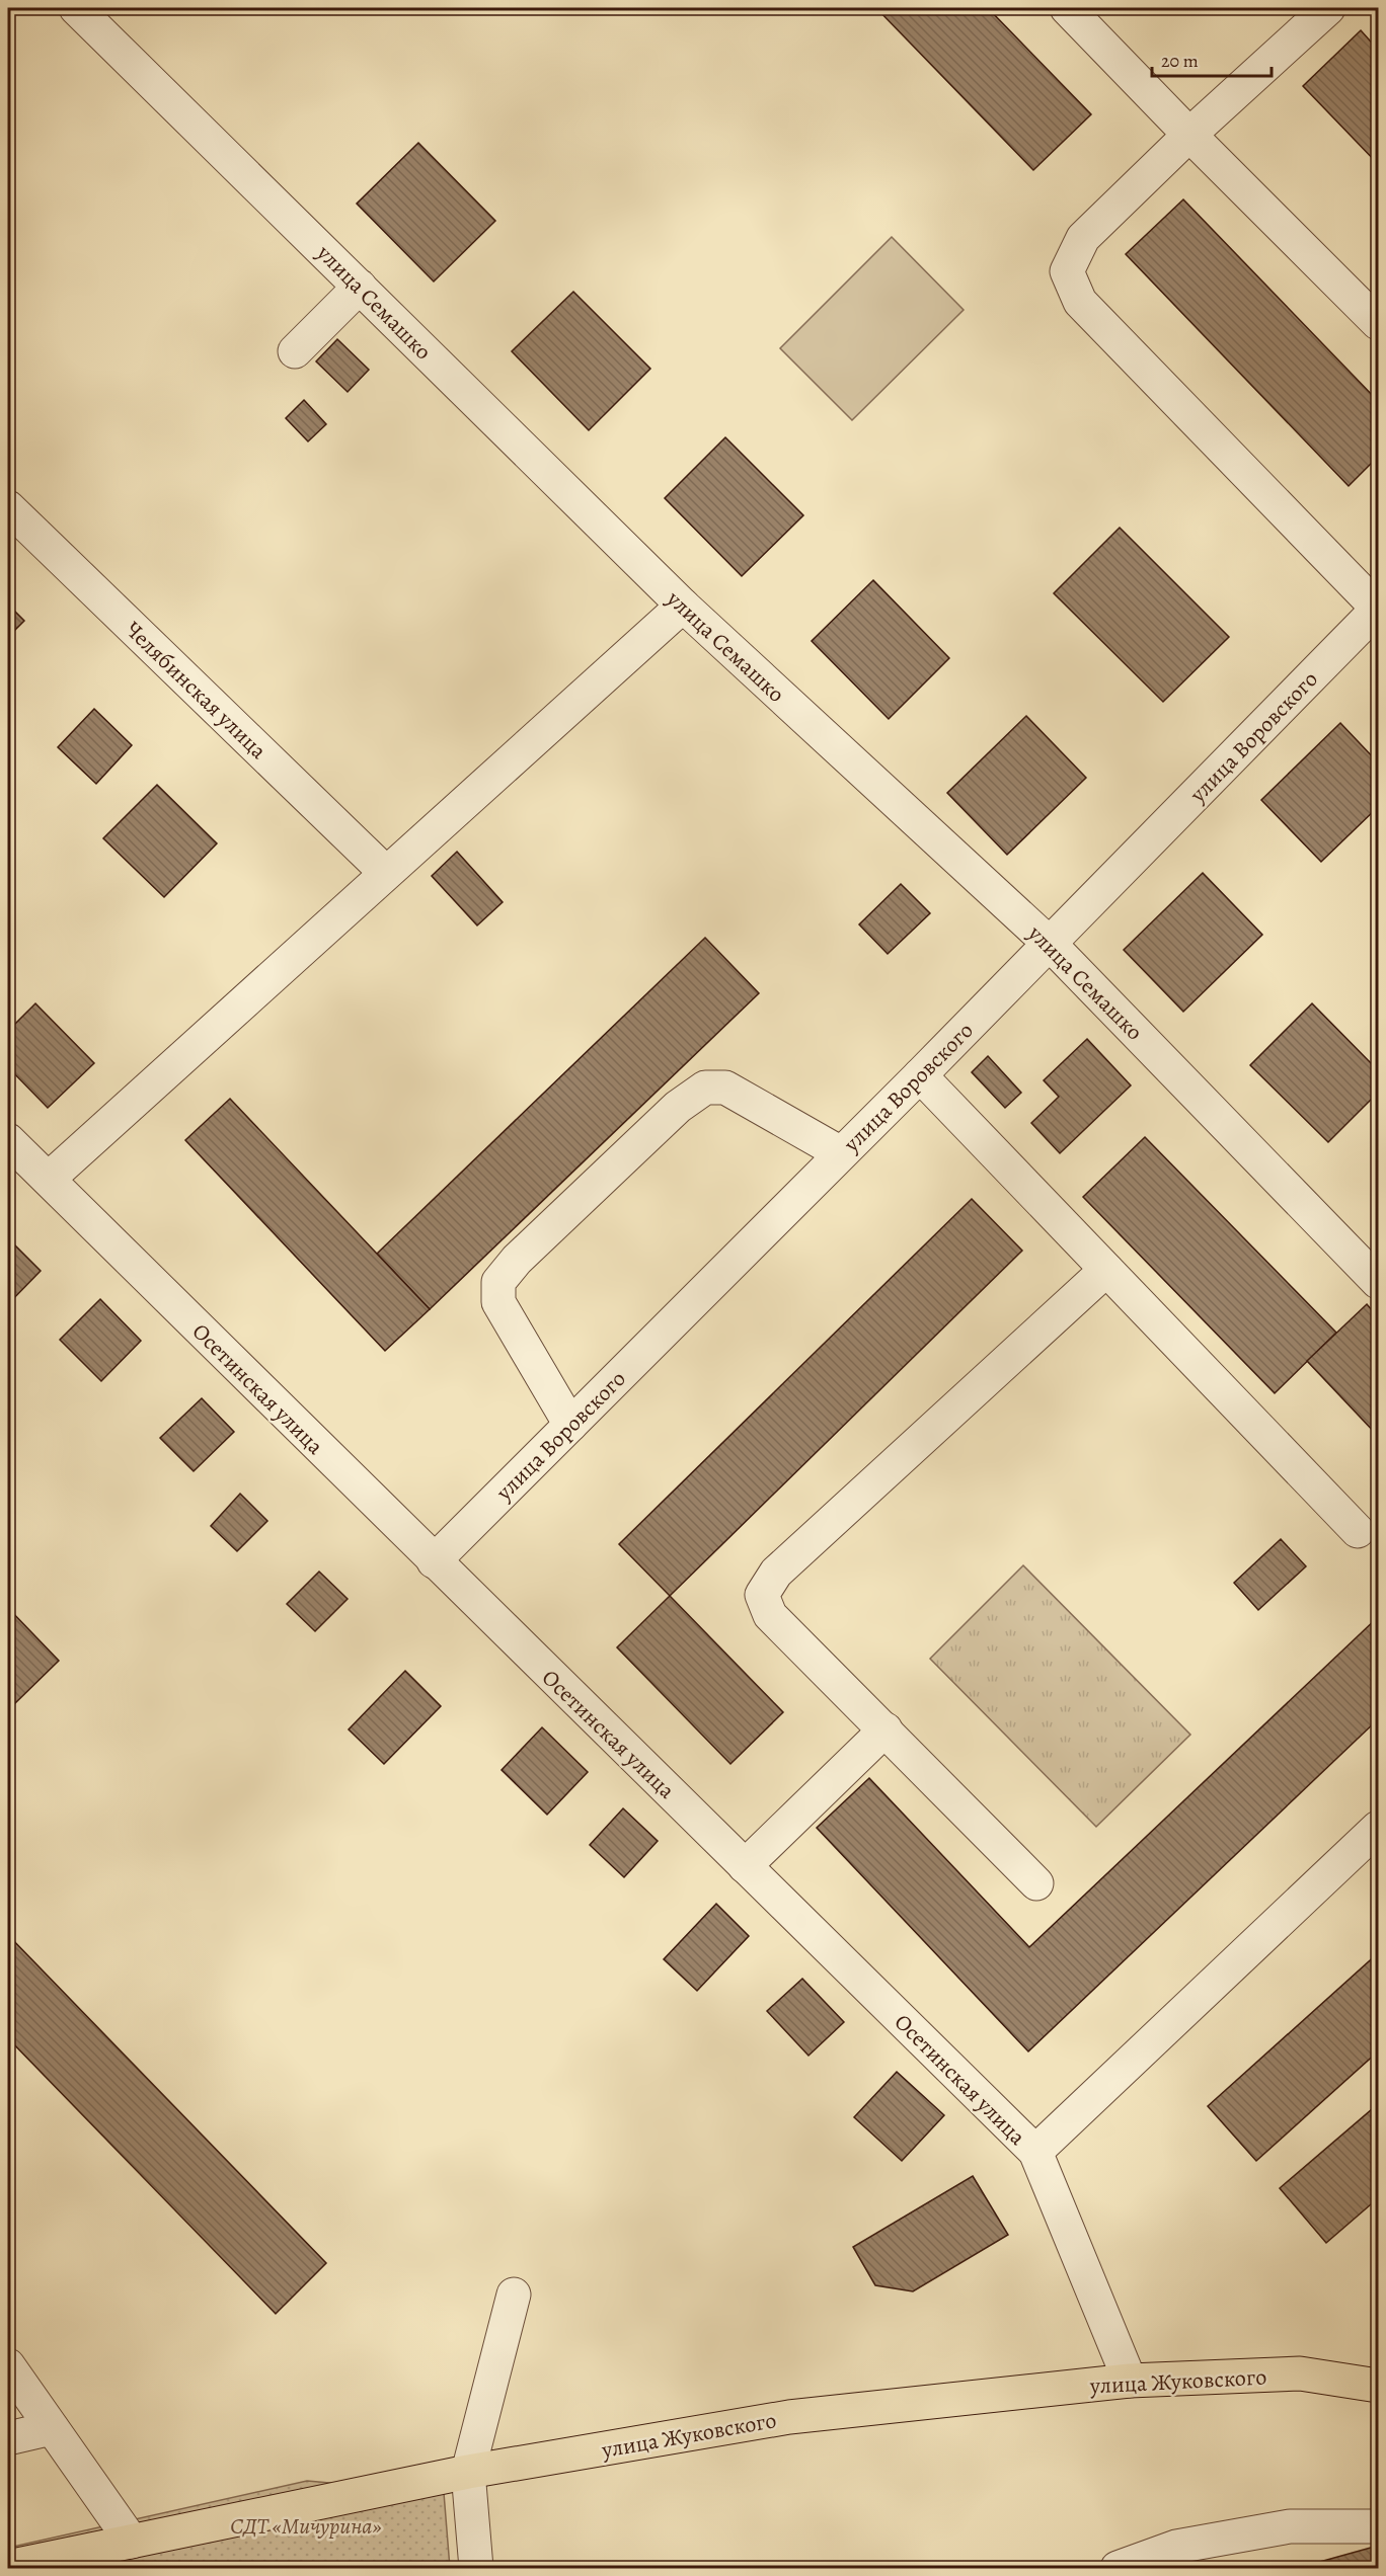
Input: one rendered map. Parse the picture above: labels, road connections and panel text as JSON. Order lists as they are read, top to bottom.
{
  "streets": {
    "main road": ["улица Жуковского"],
    "street": [
      "улица Семашко",
      "Челябинская улица",
      "улица Воровского",
      "Осетинская улица"
    ]
  },
  "crossings": [
    ["улица Семашко", "улица Воровского"],
    ["улица Воровского", "Осетинская улица"],
    ["Осетинская улица", "улица Жуковского"]
  ],
  "parks": ["СДТ «Мичурина»"],
  "scale_bar": "20 m"
}
